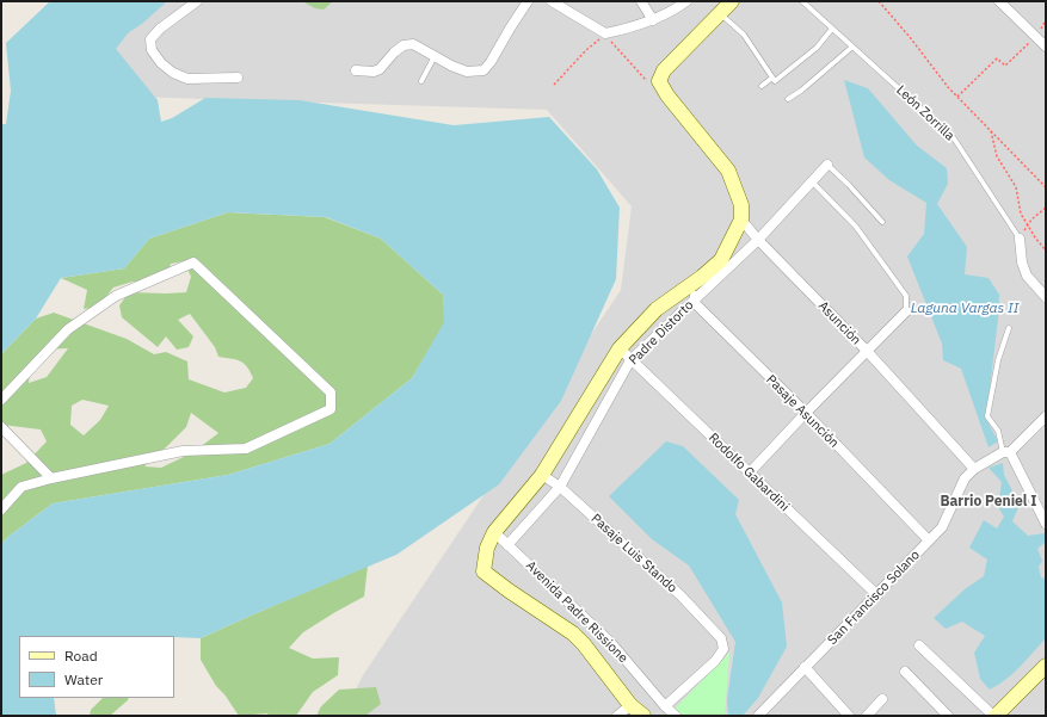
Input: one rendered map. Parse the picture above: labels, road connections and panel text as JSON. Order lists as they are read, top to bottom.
{
  "streets": {
    "street": [
      "León Zorrilla",
      "Asunción",
      "Padre Distorto",
      "Pasaje Asunción",
      "Rodolfo Gabardini",
      "Pasaje Luis Stando",
      "San Francisco Solano",
      "Avenida Padre Rissione"
    ]
  },
  "crossings": [
    ["Asunción", "Padre Distorto"],
    ["Asunción", "San Francisco Solano"],
    ["Padre Distorto", "Pasaje Asunción"],
    ["Padre Distorto", "Rodolfo Gabardini"],
    ["Padre Distorto", "Pasaje Luis Stando"],
    ["Padre Distorto", "Avenida Padre Rissione"],
    ["Pasaje Asunción", "San Francisco Solano"],
    ["Rodolfo Gabardini", "San Francisco Solano"],
    ["Pasaje Luis Stando", "Avenida Padre Rissione"]
  ],
  "districts": ["Barrio Peniel I"],
  "water": ["Laguna Vargas II"],
  "legend": ["Road", "Water"]
}
